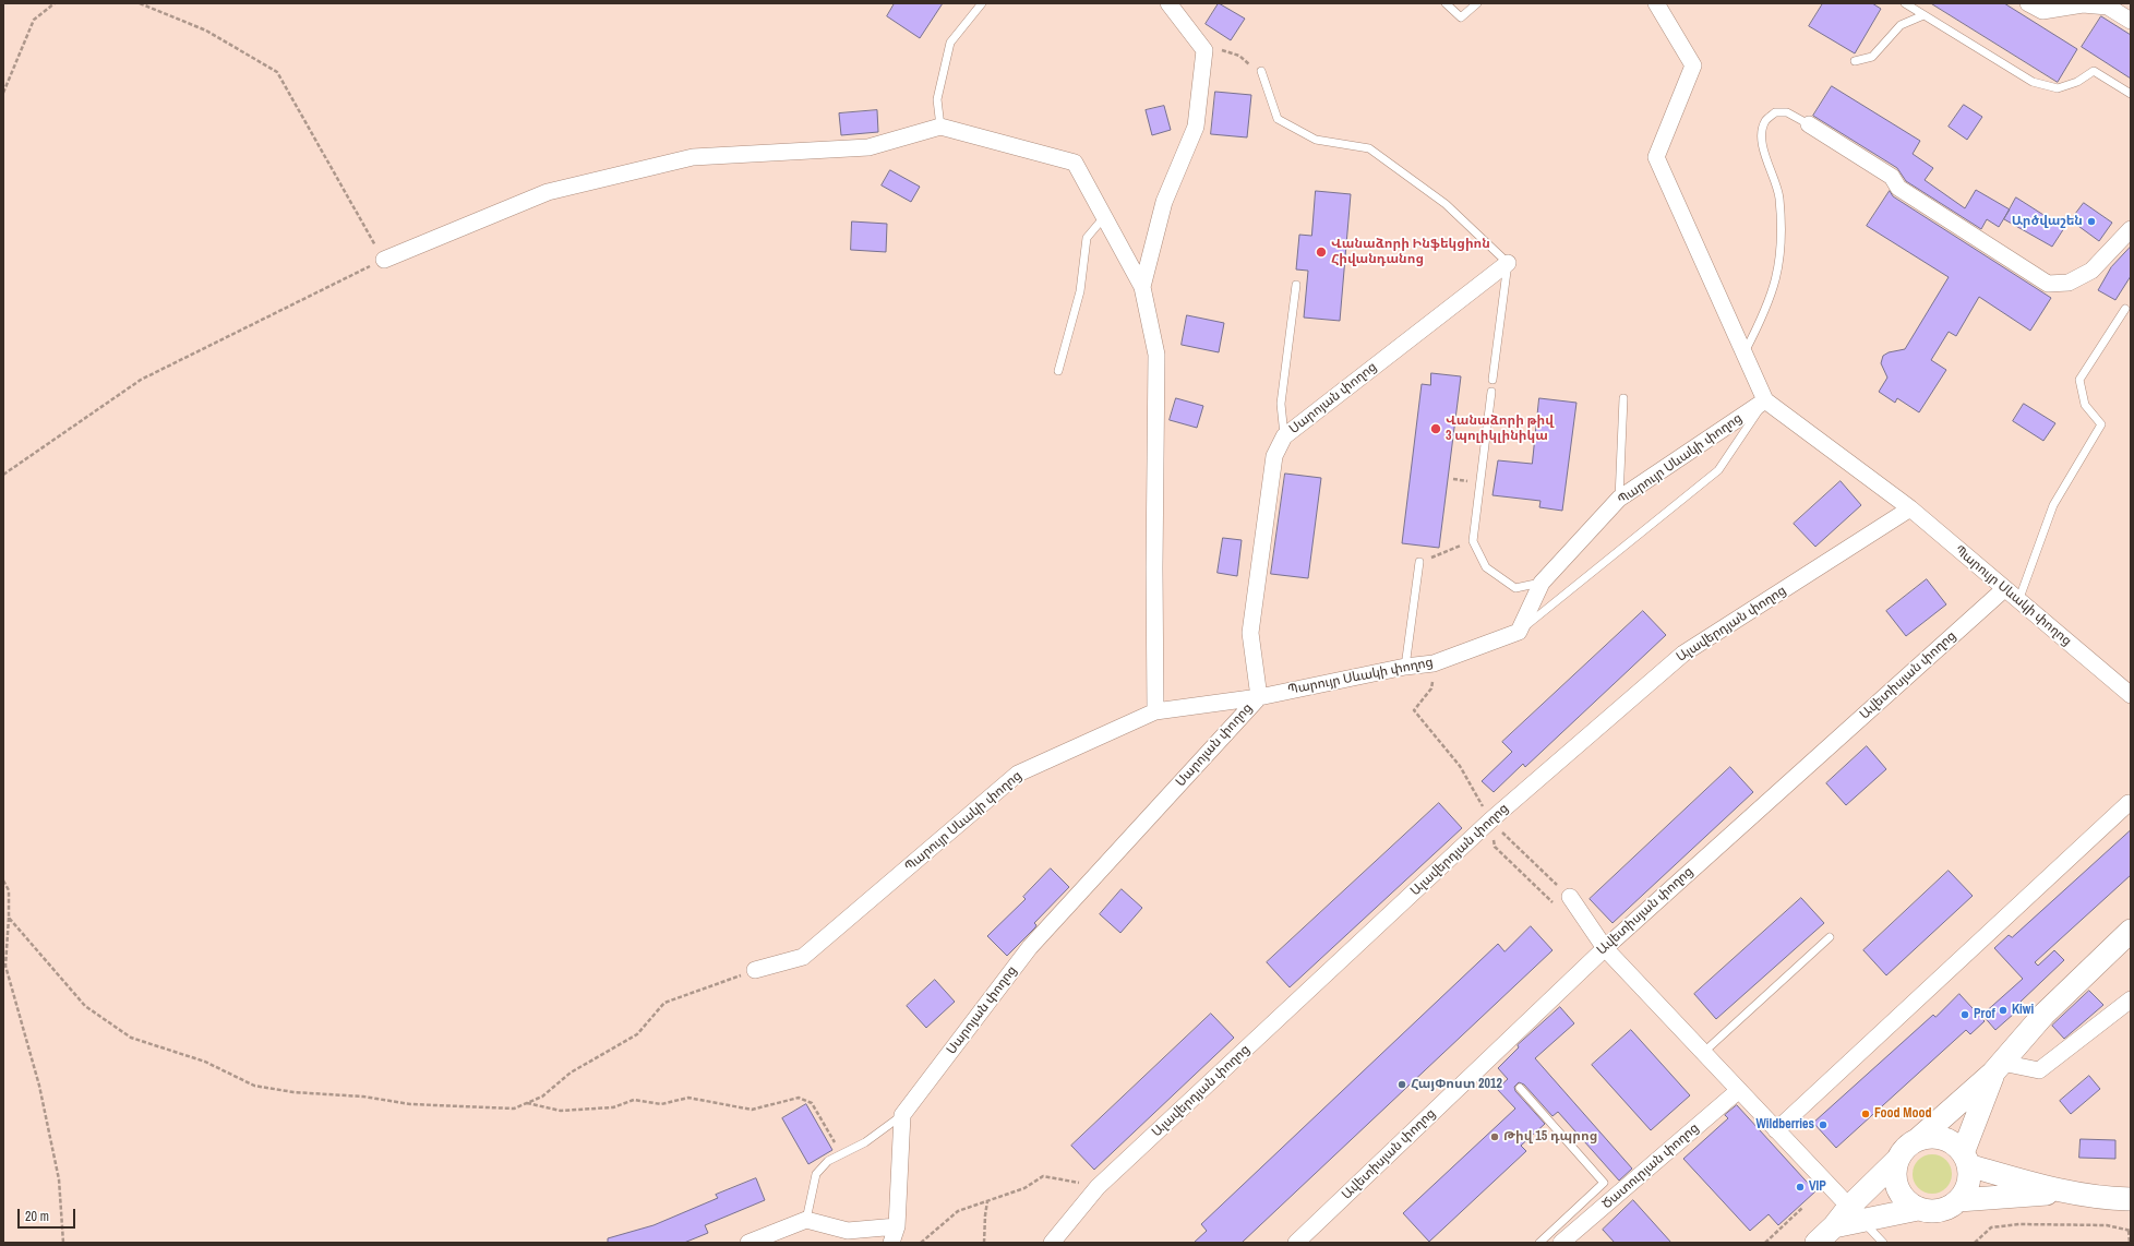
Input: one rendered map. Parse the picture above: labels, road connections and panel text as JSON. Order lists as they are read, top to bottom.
{
  "streets": {
    "street": [
      "Սարոյան փողոց",
      "Պարույր Սևակի փողոց",
      "Ալավերդյան փողոց",
      "Ավետիսյան փողոց",
      "Ծատուրյան փողոց"
    ]
  },
  "crossings": [
    ["Սարոյան փողոց", "Պարույր Սևակի փողոց"],
    ["Պարույր Սևակի փողոց", "Ալավերդյան փողոց"],
    ["Պարույր Սևակի փողոց", "Ավետիսյան փողոց"]
  ],
  "places": [
    "Արծվաշեն",
    "Վանաձորի Ինֆեկցիոն Հիվանդանոց",
    "Վանաձորի թիվ 3 պոլիկլինիկա",
    "Kiwi",
    "Prof",
    "ՀայՓոստ 2012",
    "Food Mood",
    "Wildberries",
    "Թիվ 15 դպրոց",
    "VIP"
  ],
  "scale_bar": "20 m"
}
